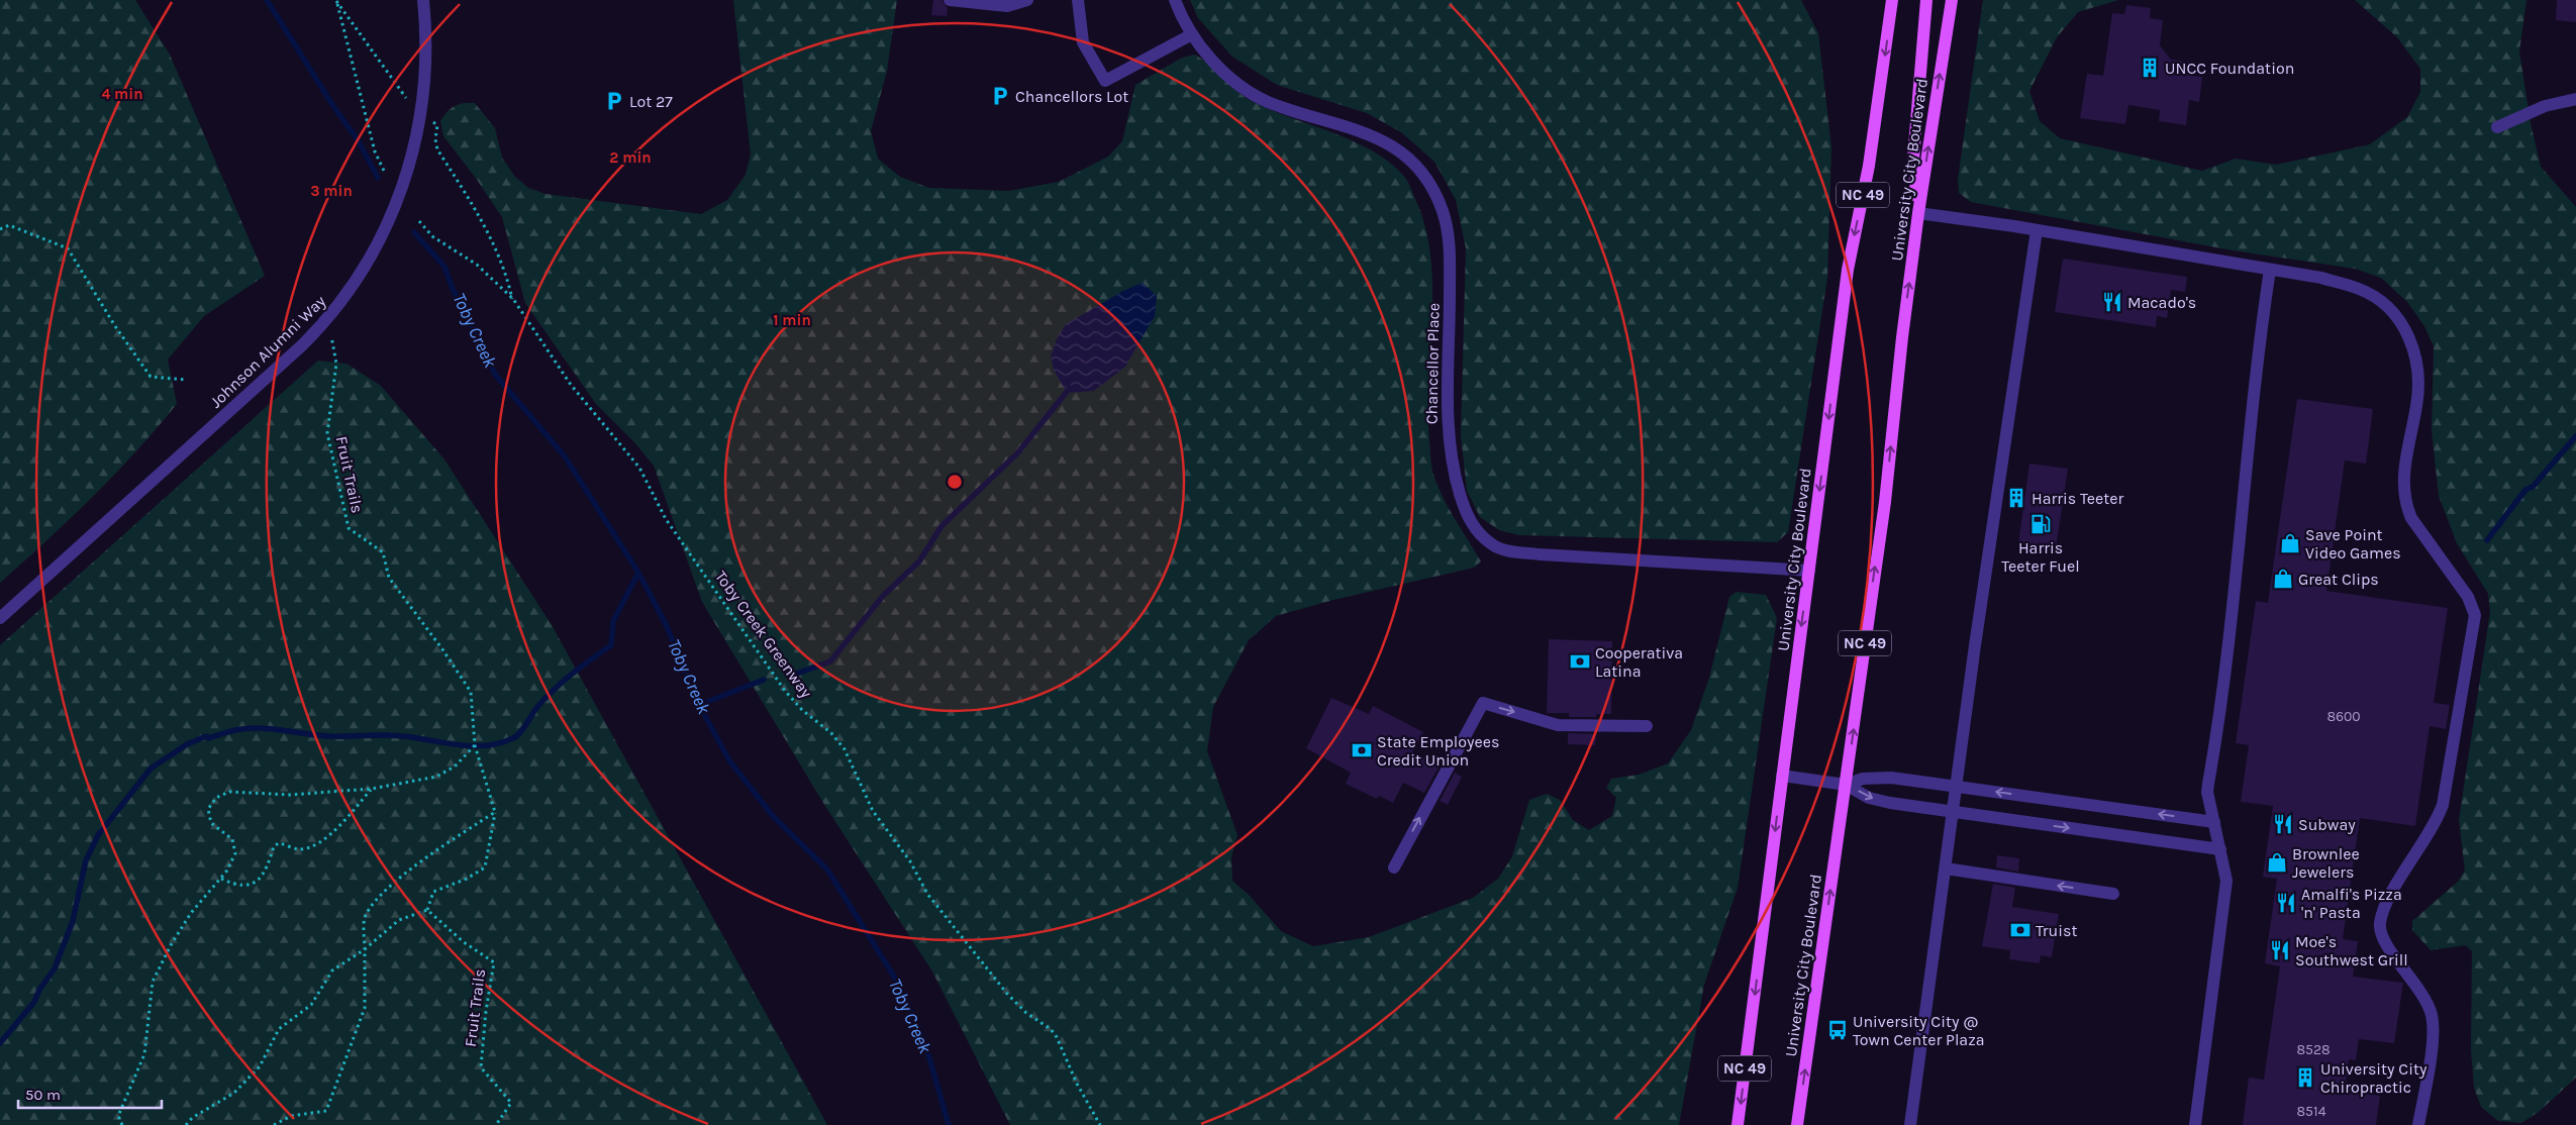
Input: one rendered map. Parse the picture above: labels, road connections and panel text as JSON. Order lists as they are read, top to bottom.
{
  "streets": {
    "main road": ["University City Boulevard", "NC 49"],
    "street": ["Johnson Alumni Way", "Chancellor Place"],
    "path": ["Fruit Trails", "Toby Creek Greenway"]
  },
  "crossings": [
    ["University City Boulevard", "NC 49"],
    ["University City Boulevard", "Chancellor Place"],
    ["Johnson Alumni Way", "Fruit Trails"]
  ],
  "water": ["Toby Creek"],
  "places": {
    "building": ["UNCC Foundation", "Harris Teeter", "University City Chiropractic"],
    "parking": ["Chancellors Lot", "Lot 27"],
    "restaurant": [
      "Macado's",
      "Subway",
      "Amalfi's Pizza 'n' Pasta",
      "Moe's Southwest Grill"
    ],
    "fuel station": ["Harris Teeter Fuel"],
    "shop": ["Save Point Video Games", "Great Clips", "Brownlee Jewelers"],
    "bank": ["Cooperativa Latina", "State Employees Credit Union", "Truist"],
    "bus stop": ["University City @ Town Center Plaza"]
  },
  "house_numbers": ["8600", "8528", "8514"],
  "scale_bar": "50 m",
  "rings": [
    "4 min",
    "2 min",
    "3 min",
    "1 min"
  ]
}
